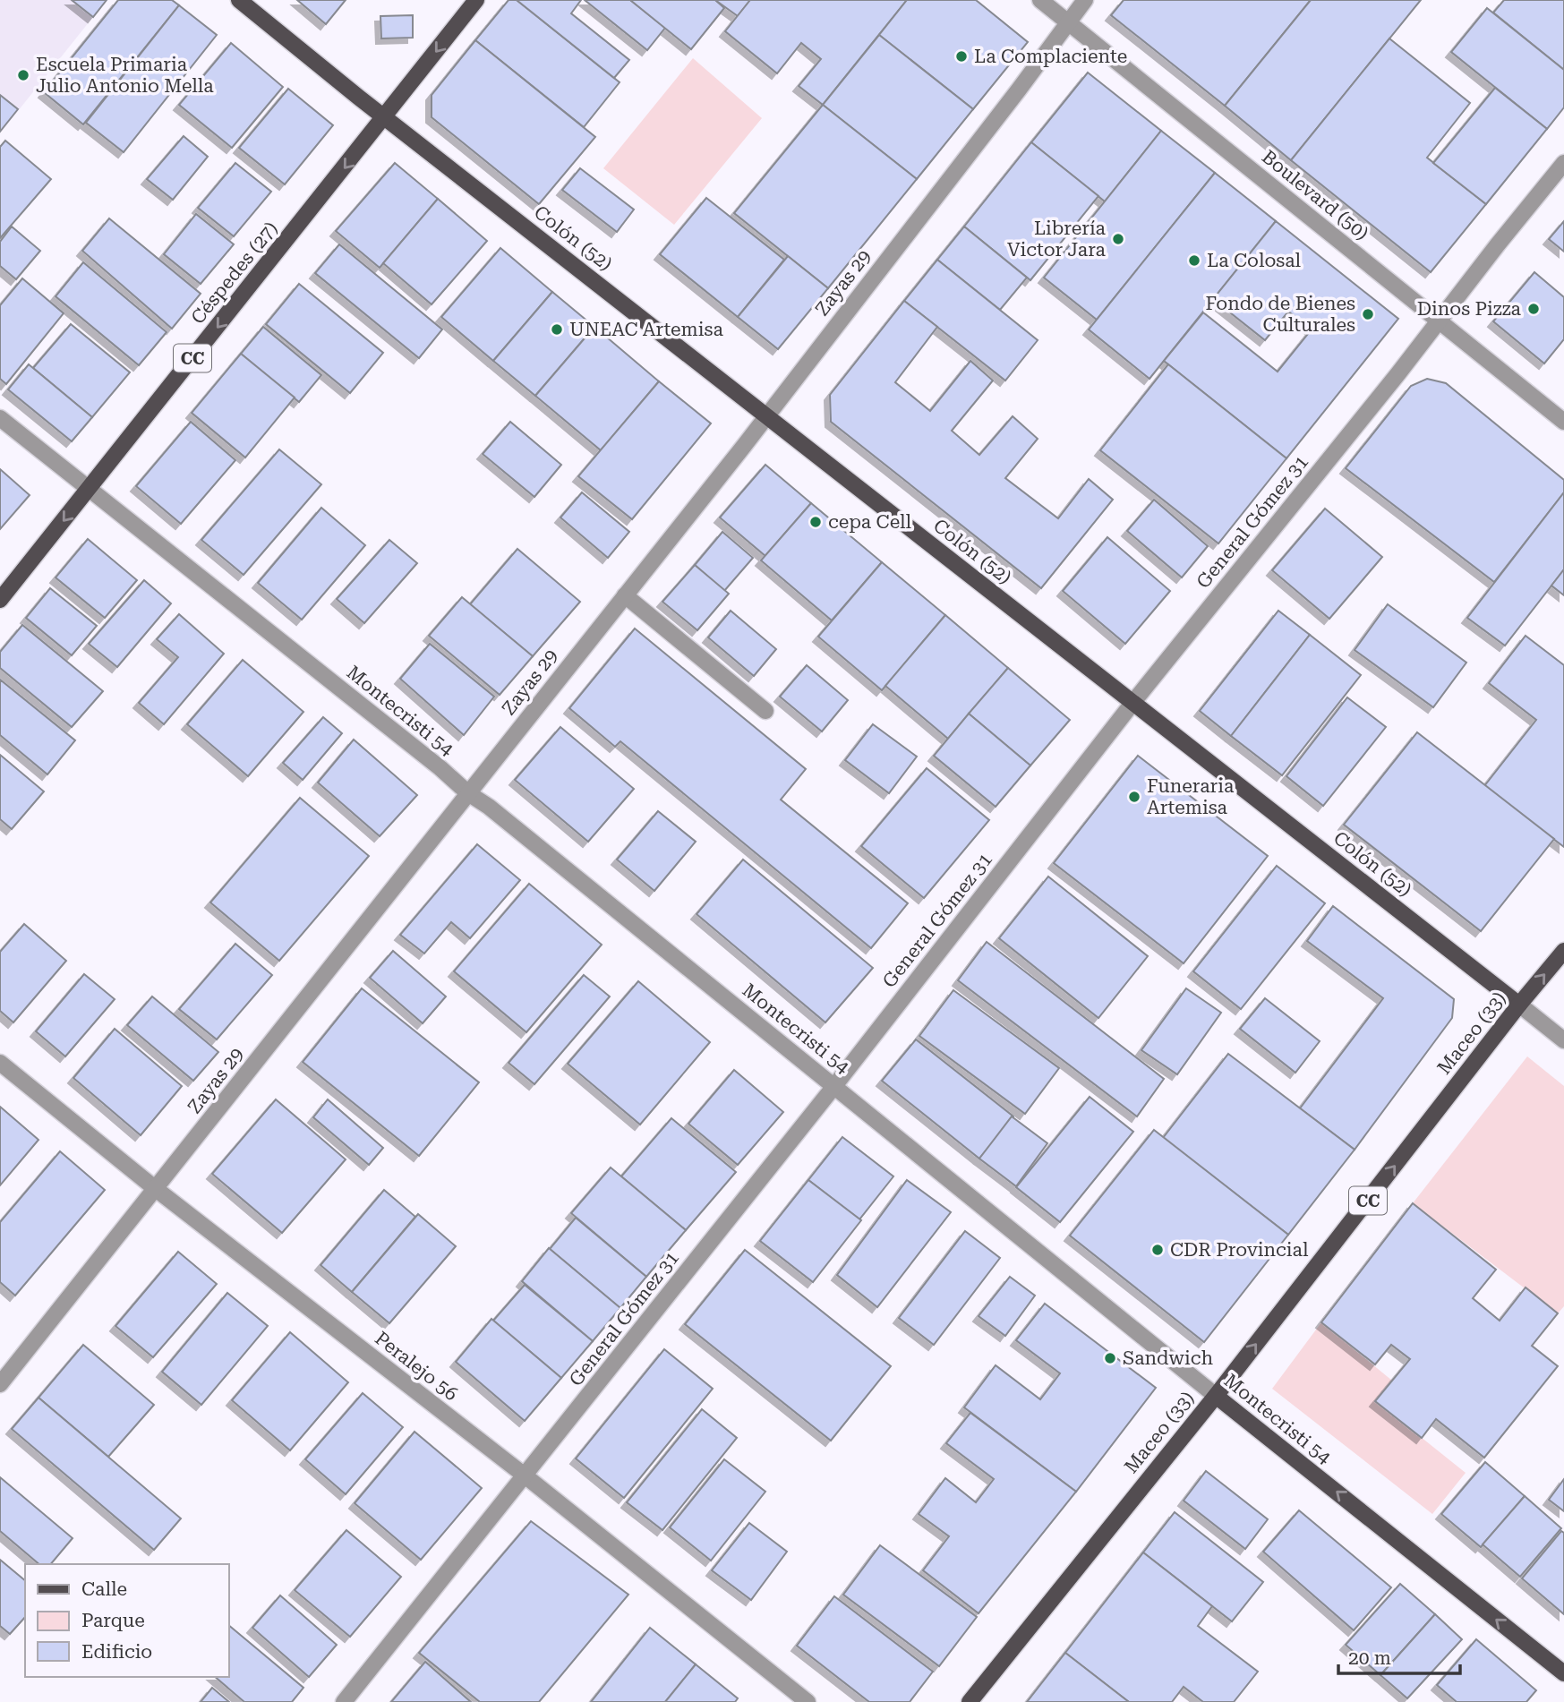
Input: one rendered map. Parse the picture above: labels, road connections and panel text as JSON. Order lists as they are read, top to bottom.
{
  "streets": {
    "main road": [
      "Colón (52)",
      "Céspedes (27)",
      "CC",
      "Montecristi 54",
      "Maceo (33)"
    ],
    "street": [
      "Boulevard (50)",
      "Zayas 29",
      "General Gómez 31",
      "Peralejo 56"
    ]
  },
  "crossings": [
    ["Boulevard (50)", "Zayas 29"],
    ["Boulevard (50)", "General Gómez 31"],
    ["Colón (52)", "Céspedes (27)"],
    ["Colón (52)", "Zayas 29"],
    ["Colón (52)", "General Gómez 31"],
    ["Colón (52)", "Maceo (33)"],
    ["Céspedes (27)", "Montecristi 54"],
    ["Zayas 29", "Montecristi 54"],
    ["Zayas 29", "Peralejo 56"],
    ["General Gómez 31", "Montecristi 54"],
    ["General Gómez 31", "Peralejo 56"],
    ["Montecristi 54", "Maceo (33)"]
  ],
  "one_way": ["Céspedes (27)", "Maceo (33)"],
  "places": [
    "La Complaciente",
    "Escuela Primaria Julio Antonio Mella",
    "Librería Victor Jara",
    "La Colosal",
    "Dinos Pizza",
    "Fondo de Bienes Culturales",
    "UNEAC Artemisa",
    "cepa Cell",
    "Funeraria Artemisa",
    "CDR Provincial",
    "Sandwich"
  ],
  "legend": ["Calle", "Parque", "Edificio"],
  "scale_bar": "20 m"
}
